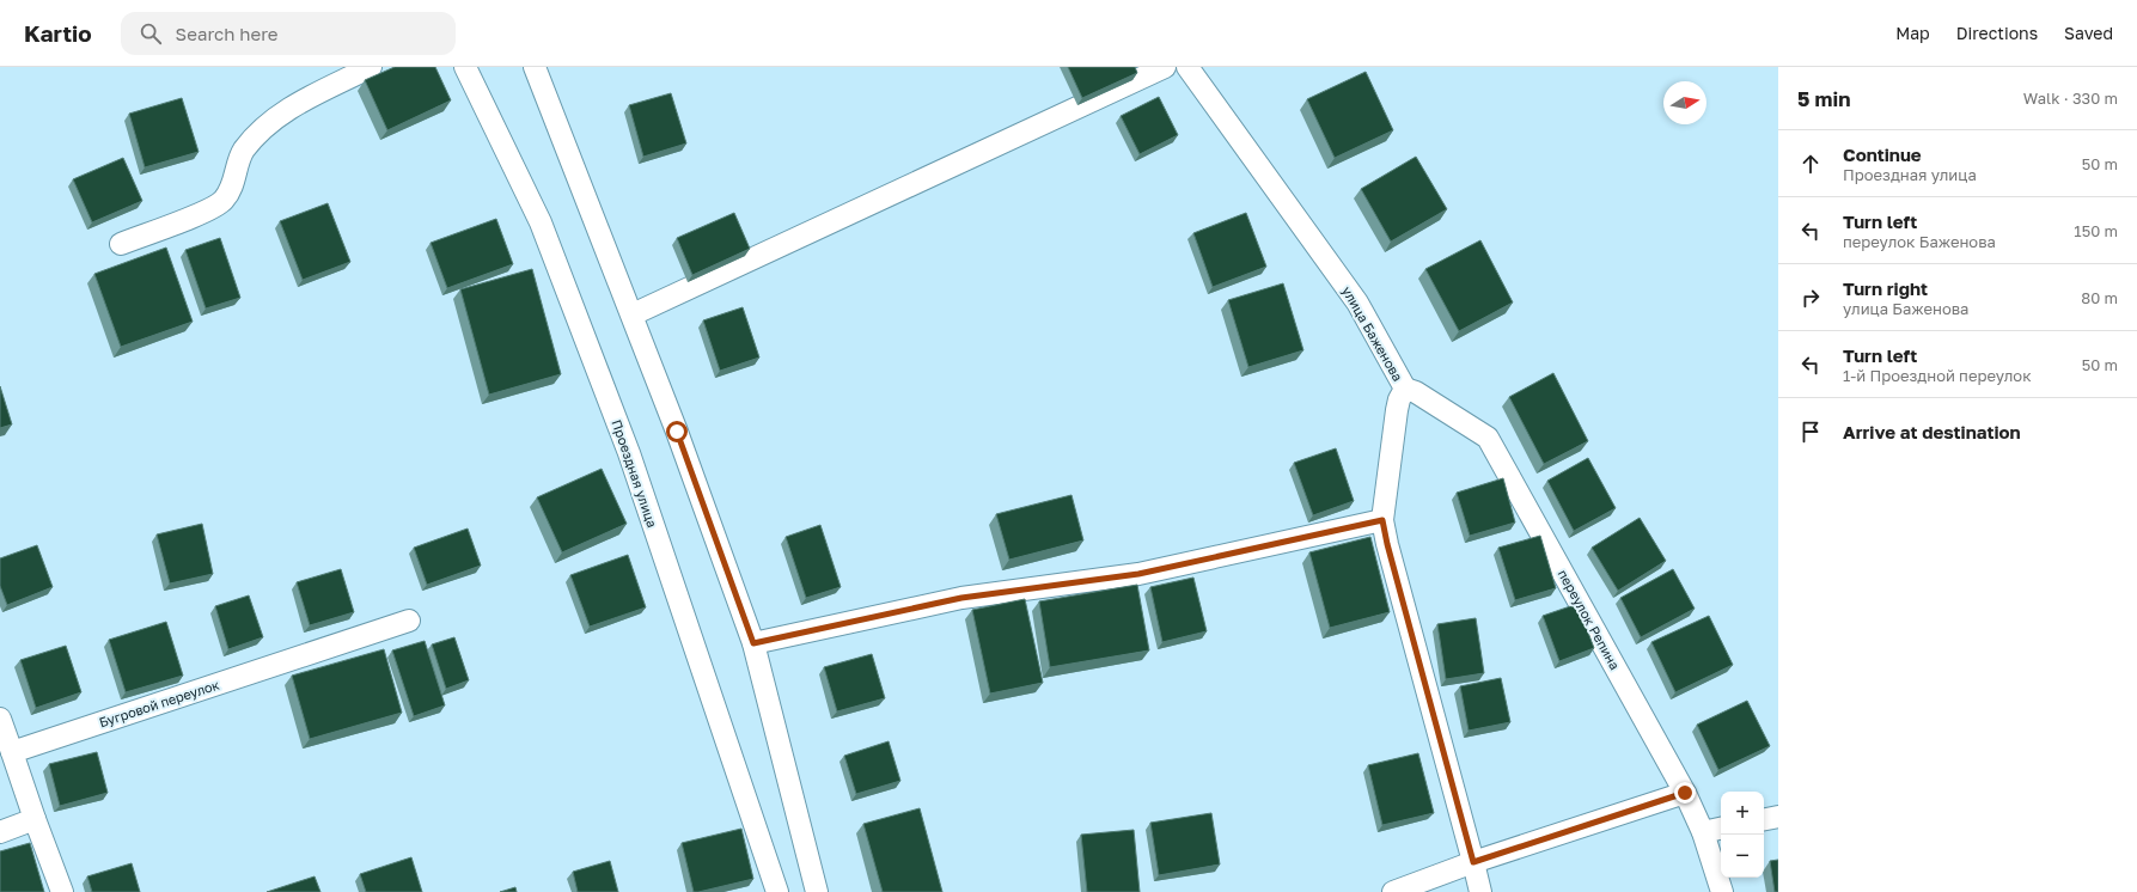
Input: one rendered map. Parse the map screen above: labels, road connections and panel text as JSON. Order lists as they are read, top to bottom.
{
  "streets": {
    "street": [
      "улица Баженова",
      "Проездная улица",
      "переулок Репина",
      "Бугровой переулок"
    ]
  },
  "crossings": [
    ["улица Баженова", "переулок Репина"]
  ],
  "north": "right",
  "page": {
    "header": "Kartio",
    "search": "Search here",
    "nav": ["Map", "Directions", "Saved"],
    "heading": ["5 min", "Walk · 330 m"],
    "list": [
      ["Continue", "Проездная улица", "50 m"],
      ["Turn left", "переулок Баженова", "150 m"],
      ["Turn right", "улица Баженова", "80 m"],
      ["Turn left", "1-й Проездной переулок", "50 m"],
      "Arrive at destination"
    ],
    "map_buttons": ["+", "−"]
  }
}
